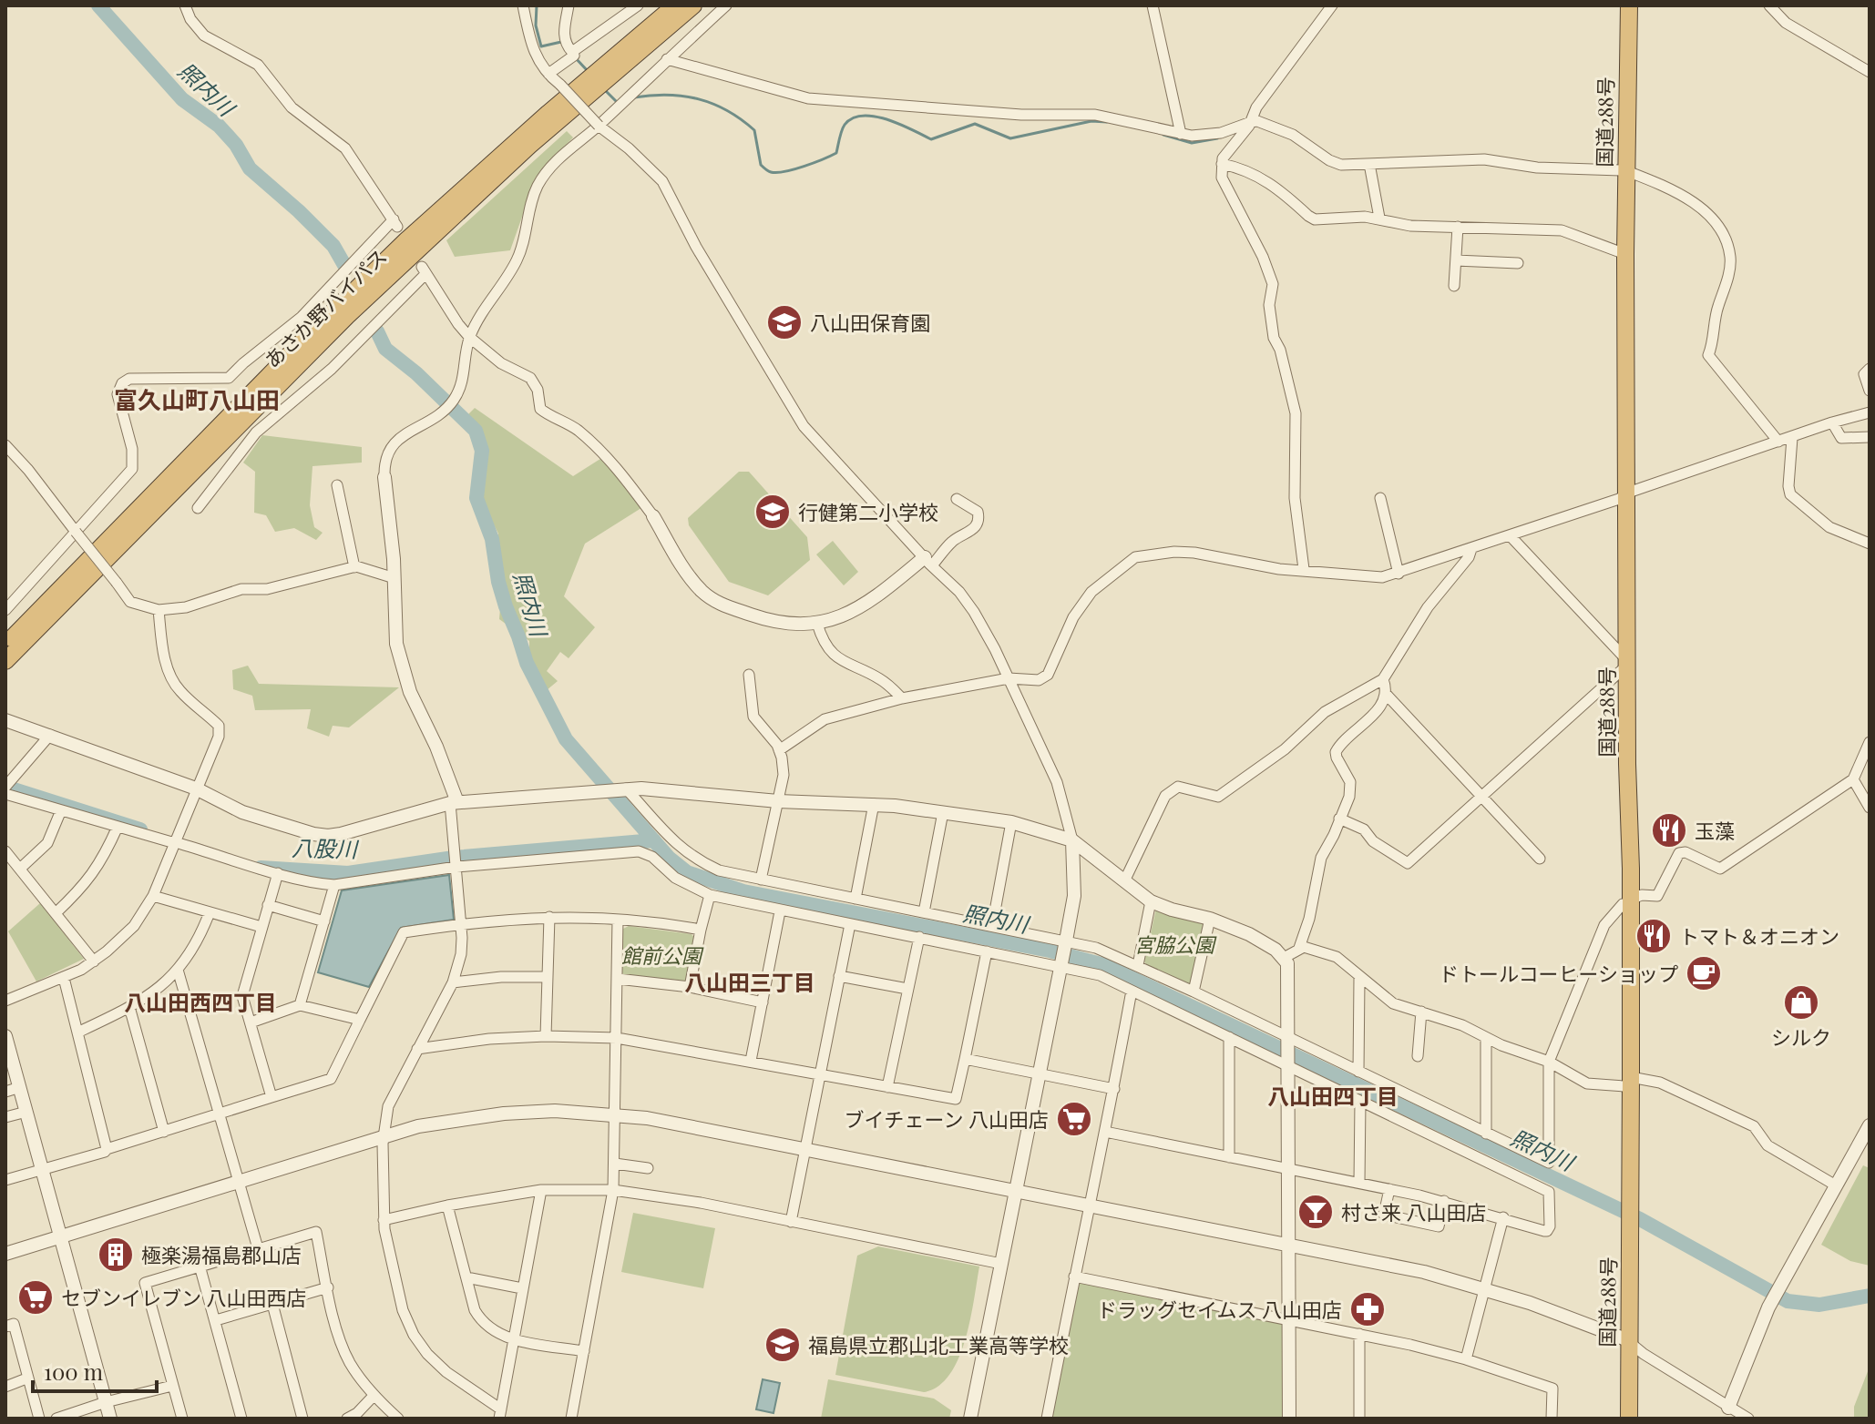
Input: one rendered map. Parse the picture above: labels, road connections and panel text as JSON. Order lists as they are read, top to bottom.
{
  "streets": {
    "highway": ["国道288号", "あさか野バイパス"]
  },
  "districts": [
    "富久山町八山田",
    "八山田三丁目",
    "八山田西四丁目",
    "八山田四丁目"
  ],
  "water": ["照内川", "八股川"],
  "parks": ["宮脇公園", "館前公園"],
  "places": {
    "school or university": ["八山田保育園", "行健第二小学校", "福島県立郡山北工業高等学校"],
    "restaurant": ["玉藻", "トマト＆オニオン"],
    "cafe": ["ドトールコーヒーショップ"],
    "shop": ["シルク"],
    "supermarket": ["ブイチェーン 八山田店", "セブンイレブン 八山田西店"],
    "bar": ["村さ来 八山田店"],
    "building": ["極楽湯福島郡山店"],
    "pharmacy": ["ドラッグセイムス 八山田店"]
  },
  "scale_bar": "100 m"
}
